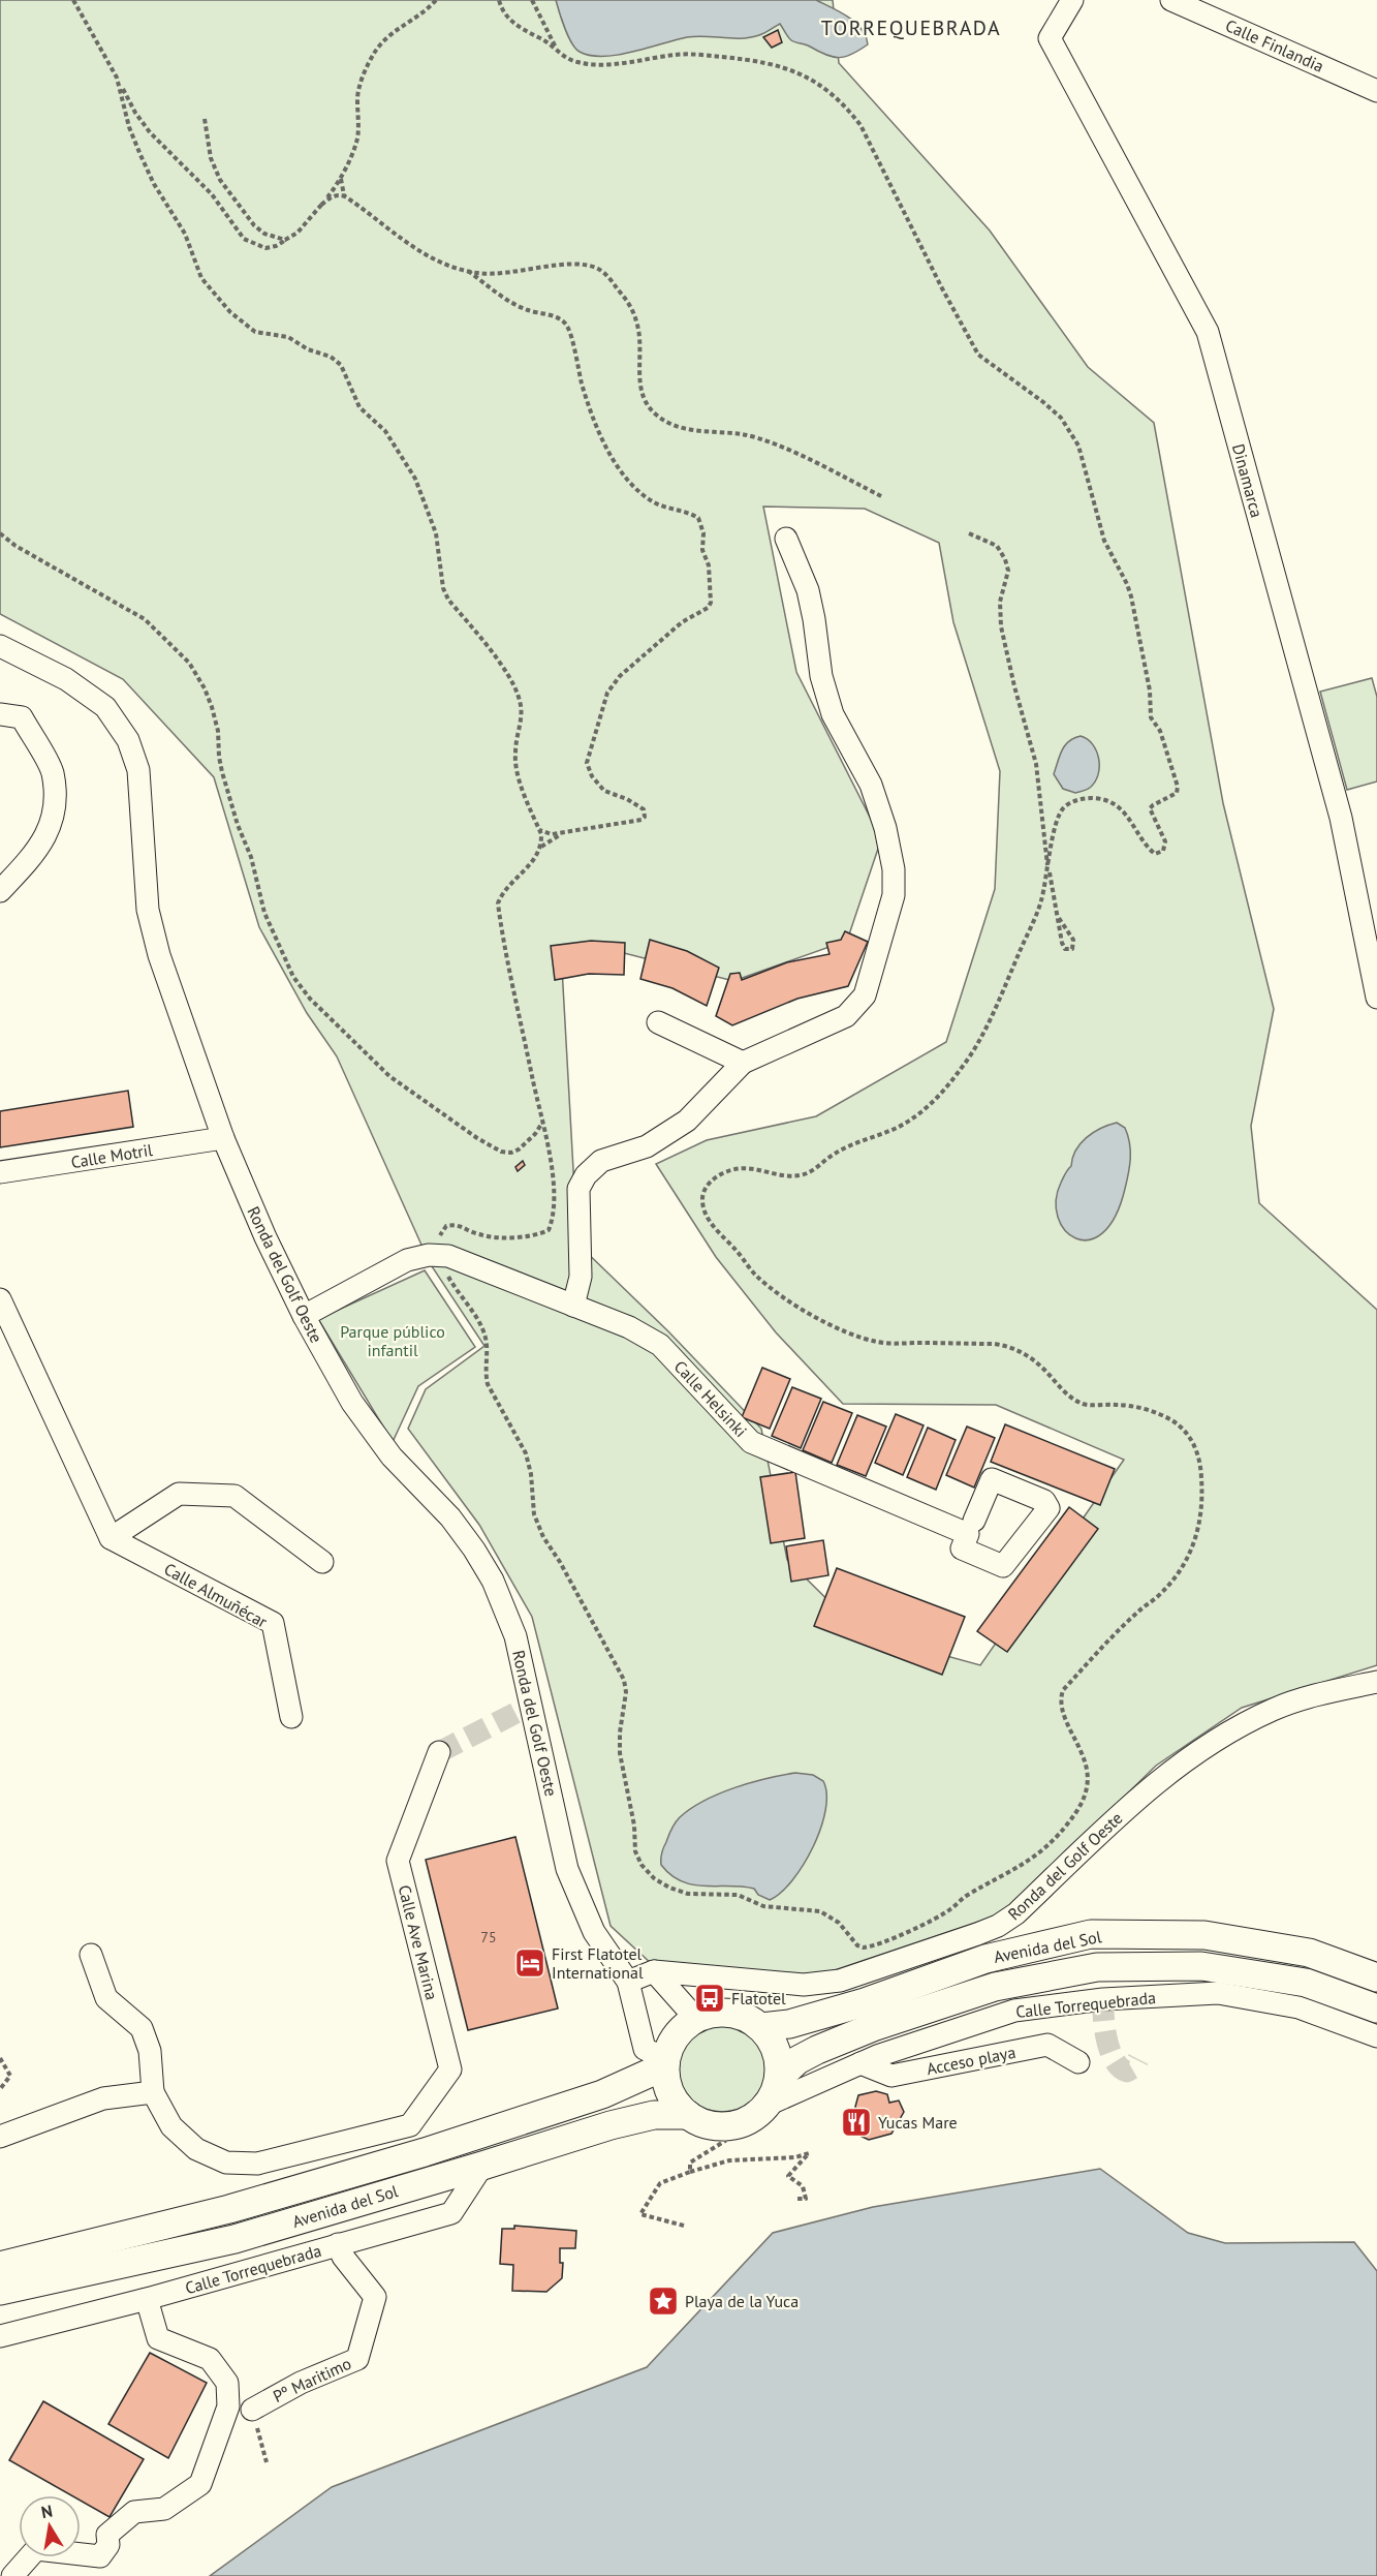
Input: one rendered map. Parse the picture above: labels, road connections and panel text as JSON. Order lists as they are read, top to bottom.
{
  "streets": {
    "main road": ["Avenida del Sol"],
    "street": [
      "Calle Finlandia",
      "Dinamarca",
      "Calle Motril",
      "Ronda del Golf Oeste",
      "Calle Helsinki",
      "Calle Almuñécar",
      "Calle Ave Marina",
      "Calle Torrequebrada",
      "Acceso playa",
      "Pº Maritimo"
    ]
  },
  "crossings": [
    ["Calle Motril", "Ronda del Golf Oeste"],
    ["Ronda del Golf Oeste", "Calle Helsinki"],
    ["Ronda del Golf Oeste", "Avenida del Sol"],
    ["Ronda del Golf Oeste", "Calle Torrequebrada"],
    ["Avenida del Sol", "Calle Torrequebrada"],
    ["Calle Torrequebrada", "Acceso playa"],
    ["Calle Torrequebrada", "Pº Maritimo"]
  ],
  "districts": ["TORREQUEBRADA"],
  "parks": ["Parque público infantil"],
  "places": {
    "hotel": ["First Flatotel International"],
    "bus stop": ["Flatotel"],
    "restaurant": ["Yucas Mare"],
    "place": ["Playa de la Yuca"]
  },
  "house_numbers": ["75"],
  "north": "top"
}
